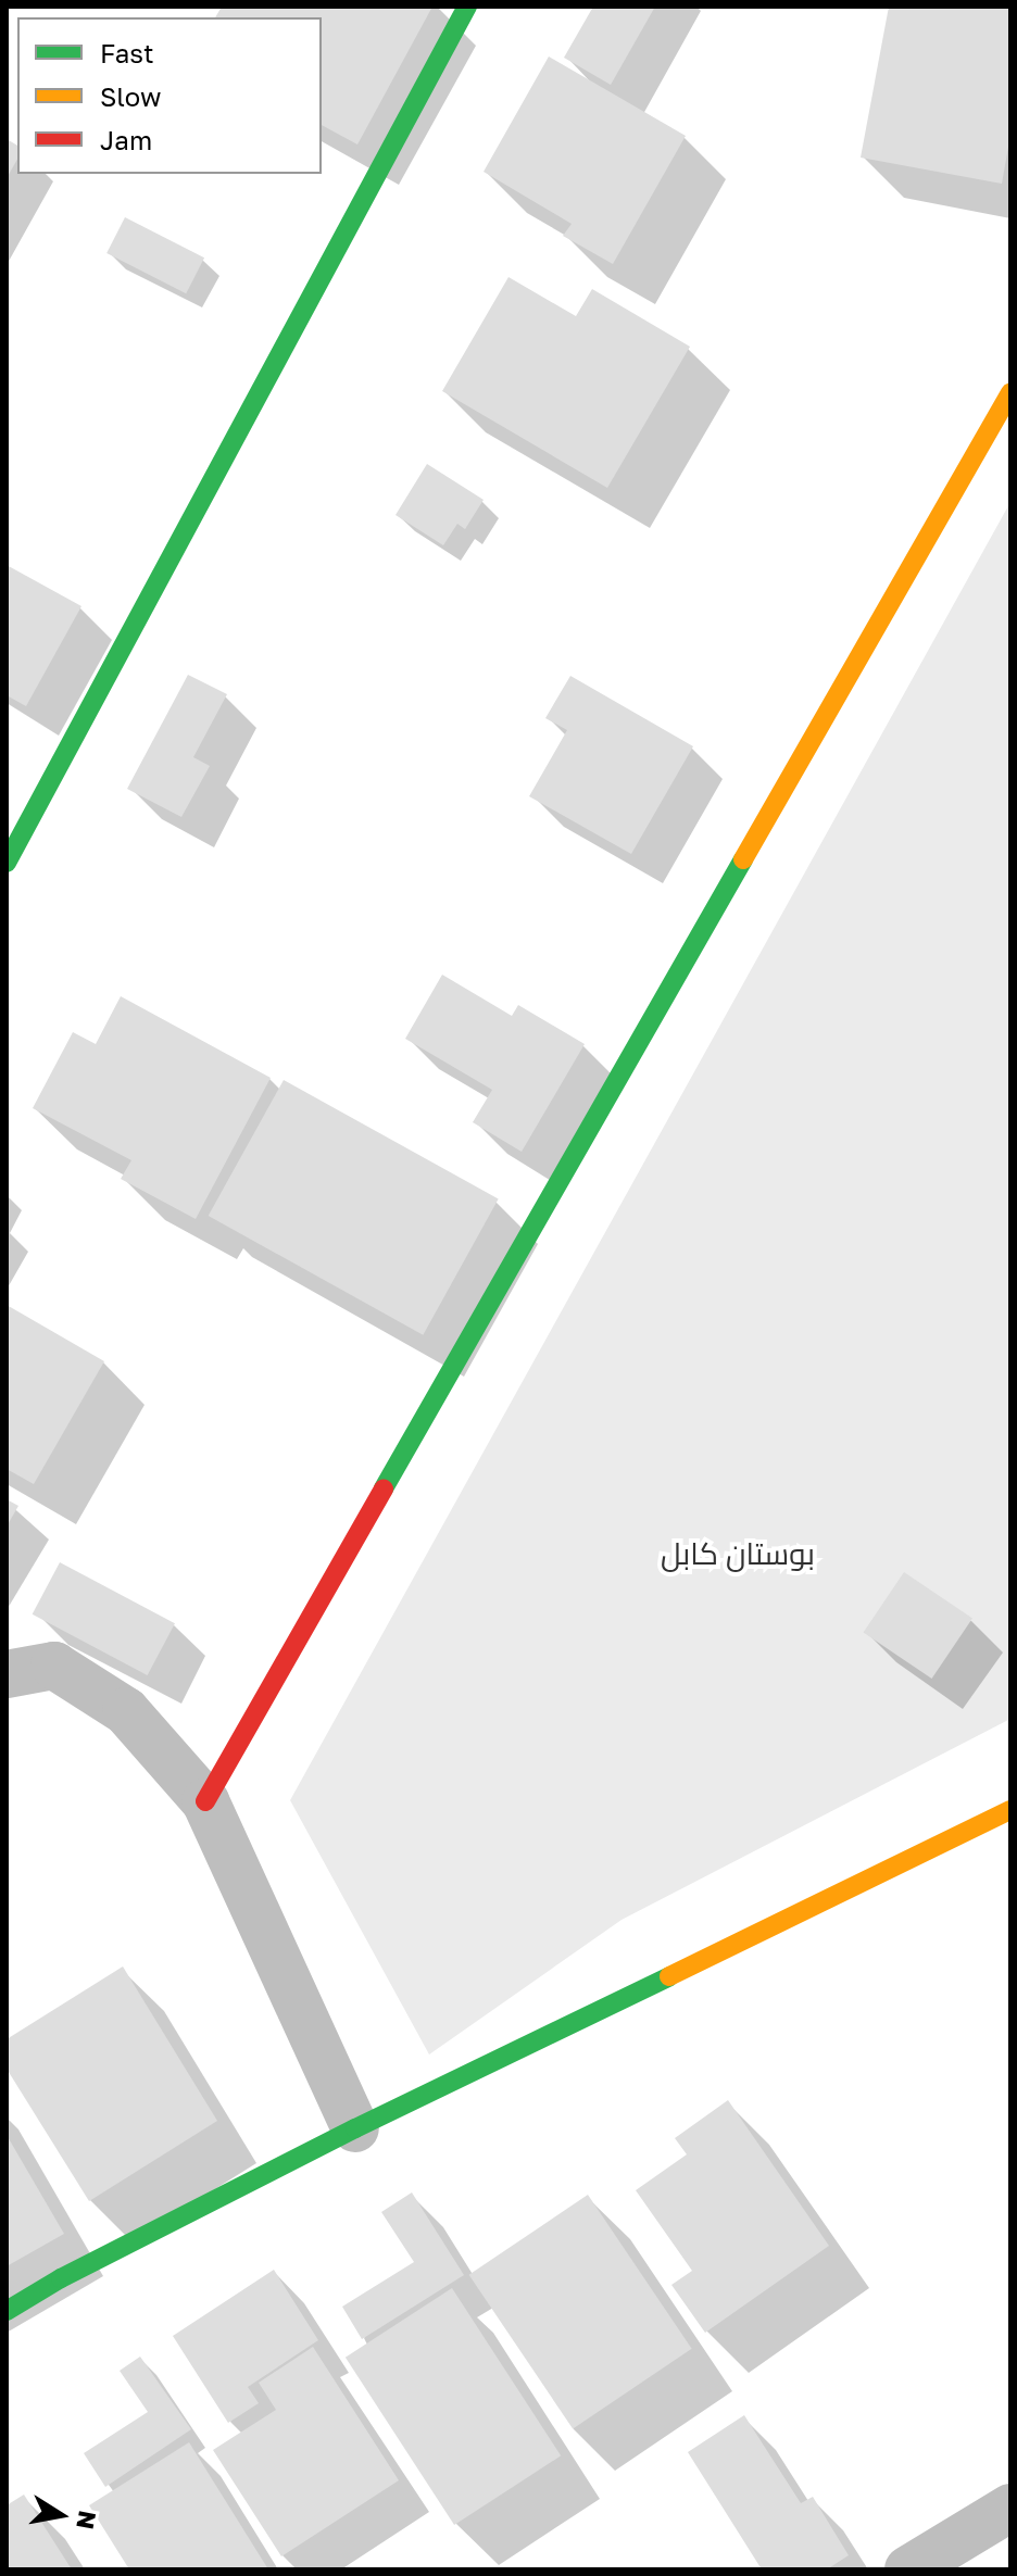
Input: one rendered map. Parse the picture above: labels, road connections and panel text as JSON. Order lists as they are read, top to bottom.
{
  "parks": ["بوستان کابل"],
  "legend": ["Fast", "Slow", "Jam"],
  "north": "right"
}
